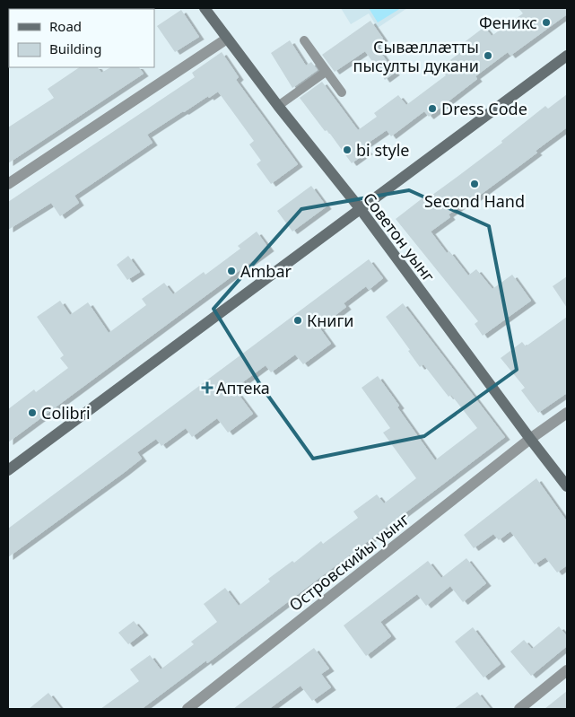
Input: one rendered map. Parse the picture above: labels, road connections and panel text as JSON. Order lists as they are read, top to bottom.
{
  "streets": {
    "street": ["Советон уынг", "Островскийы уынг"]
  },
  "crossings": [
    ["Советон уынг", "Островскийы уынг"]
  ],
  "places": {
    "other": [
      "Феникс",
      "Сывæллæтты пысулты дукани",
      "Dress Code",
      "bi style",
      "Second Hand",
      "Ambar",
      "Книги",
      "Colibri"
    ],
    "health": ["Аптека"]
  },
  "legend": ["Road", "Building"]
}
